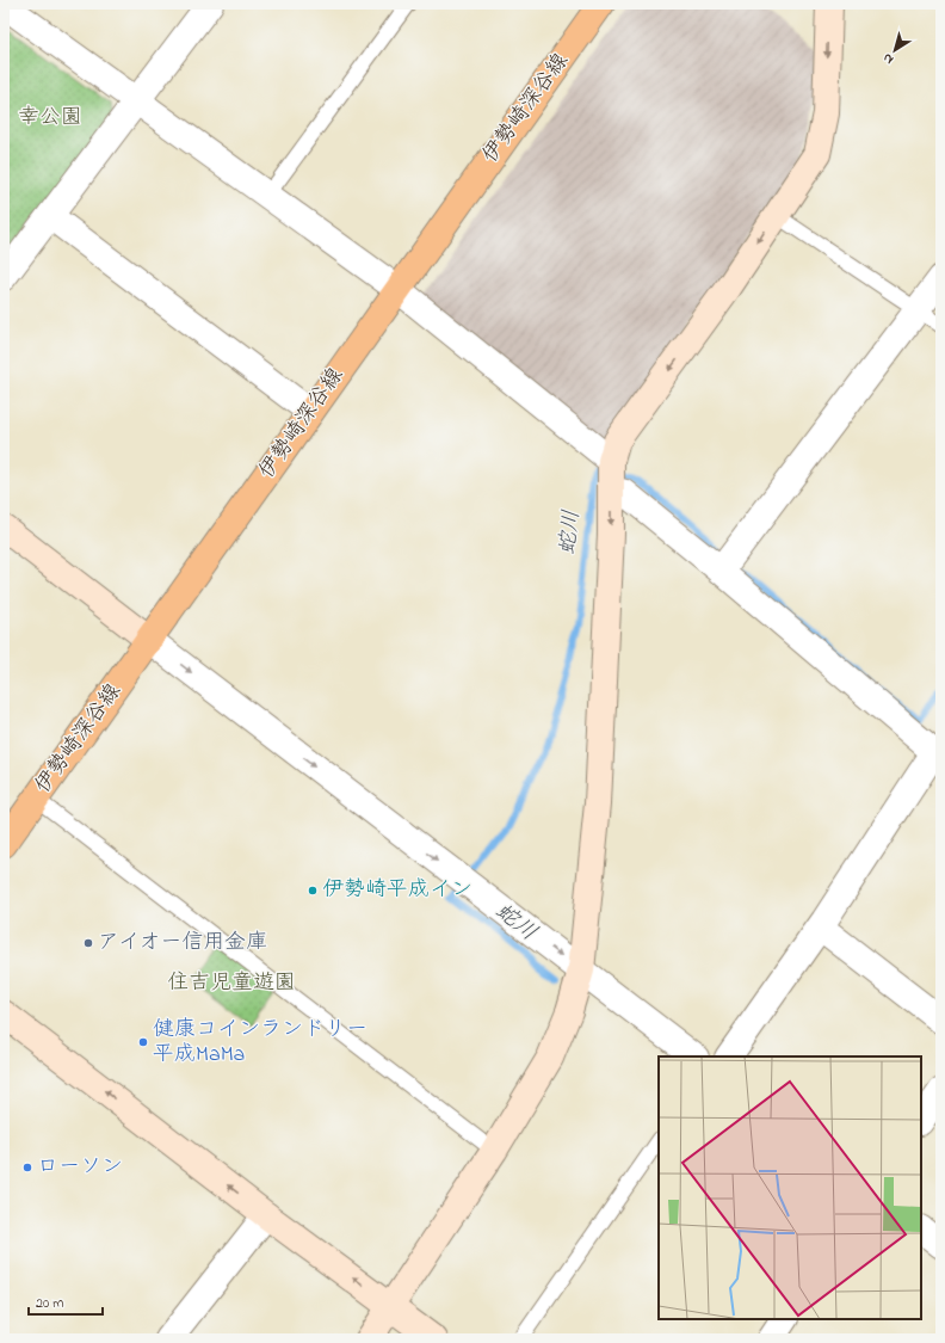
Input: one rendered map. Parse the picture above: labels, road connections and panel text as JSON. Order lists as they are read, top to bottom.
{
  "streets": {
    "main road": ["伊勢崎深谷線"]
  },
  "water": ["蛇川"],
  "parks": ["幸公園", "住吉児童遊園"],
  "places": [
    "伊勢崎平成イン",
    "アイオー信用金庫",
    "健康コインランドリー 平成MaMa",
    "ローソン"
  ],
  "scale_bar": "20 m",
  "north": "bottom left"
}
